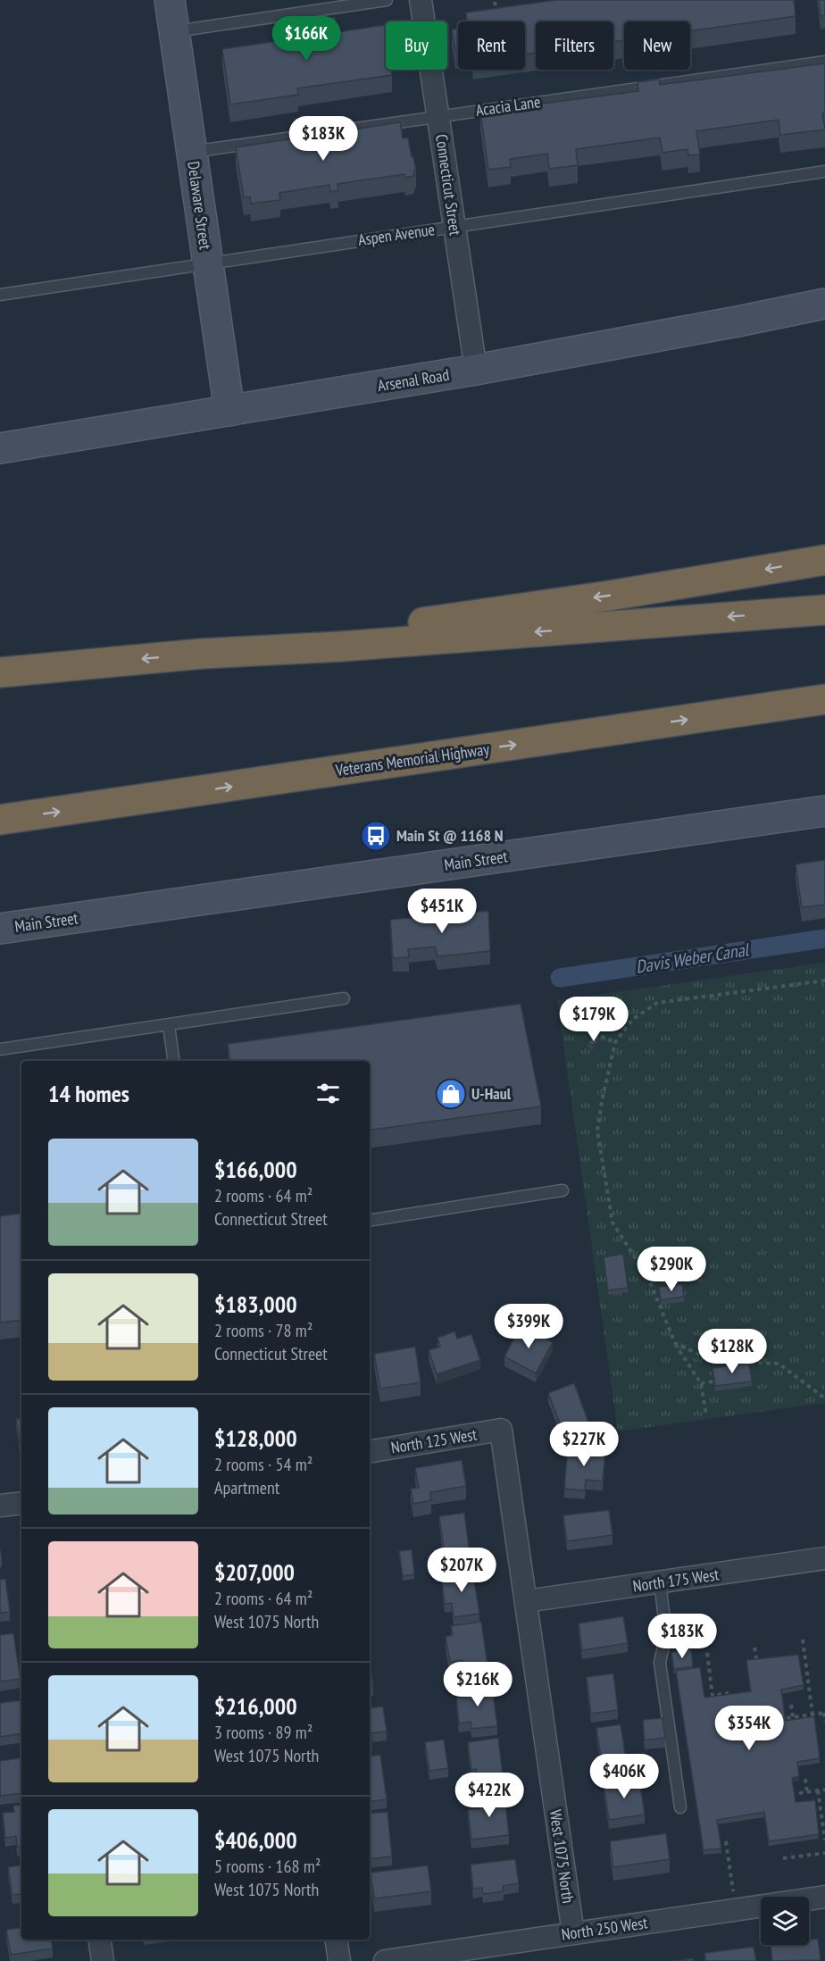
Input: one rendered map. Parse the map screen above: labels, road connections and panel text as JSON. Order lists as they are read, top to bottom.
{
  "streets": {
    "highway": ["Veterans Memorial Highway"],
    "street": [
      "Connecticut Street",
      "Delaware Street",
      "Arsenal Road",
      "Main Street",
      "North 125 West",
      "North 175 West",
      "West 1075 North",
      "North 250 West"
    ],
    "lane": ["Acacia Lane", "Aspen Avenue"]
  },
  "crossings": [
    ["Acacia Lane", "Connecticut Street"],
    ["Acacia Lane", "Delaware Street"],
    ["Connecticut Street", "Aspen Avenue"],
    ["Connecticut Street", "Arsenal Road"],
    ["Delaware Street", "Aspen Avenue"],
    ["Delaware Street", "Arsenal Road"],
    ["North 125 West", "West 1075 North"],
    ["North 175 West", "West 1075 North"],
    ["West 1075 North", "North 250 West"]
  ],
  "water": ["Davis Weber Canal"],
  "places": {
    "bus stop": ["Main St @ 1168 N"],
    "shop": ["U-Haul"]
  },
  "page": {
    "price": [
      "$166K",
      "$183K",
      "$451K",
      "$179K",
      "$290K",
      "$399K",
      "$128K",
      "$227K",
      "$207K",
      "$183K",
      "$216K",
      "$354K",
      "$406K",
      "$422K"
    ],
    "chip": [
      "Buy",
      "Rent",
      "Filters",
      "New"
    ],
    "heading": "14 homes",
    "list": [
      {
        "name": "$166,000",
        "note": "2 rooms · 64 m² · Connecticut Street"
      },
      {
        "name": "$183,000",
        "note": "2 rooms · 78 m² · Connecticut Street"
      },
      {
        "name": "$128,000",
        "note": "2 rooms · 54 m² · Apartment"
      },
      {
        "name": "$207,000",
        "note": "2 rooms · 64 m² · West 1075 North"
      },
      {
        "name": "$216,000",
        "note": "3 rooms · 89 m² · West 1075 North"
      },
      {
        "name": "$406,000",
        "note": "5 rooms · 168 m² · West 1075 North"
      }
    ]
  }
}
